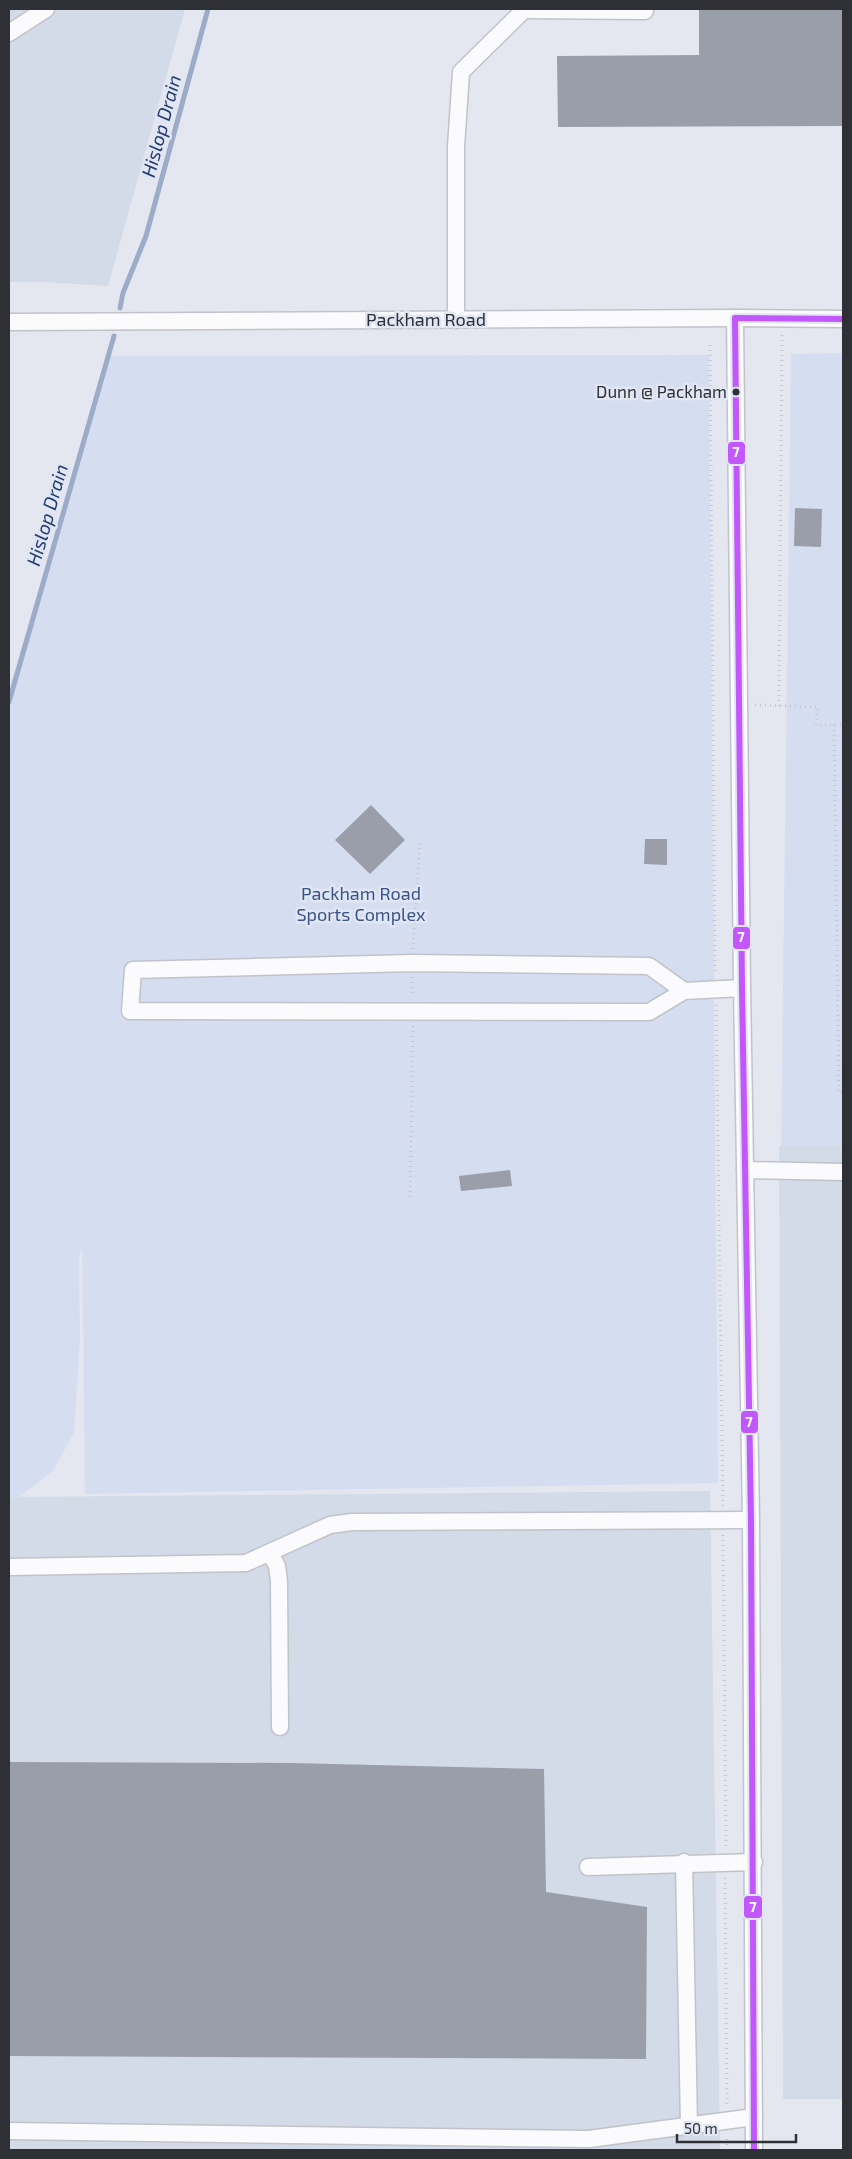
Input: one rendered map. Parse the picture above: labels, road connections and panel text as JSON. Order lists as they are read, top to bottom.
{
  "streets": {
    "street": ["Packham Road"]
  },
  "water": ["Hislop Drain"],
  "parks": ["Packham Road Sports Complex"],
  "places": ["Dunn @ Packham"],
  "lines": ["transit line 7"],
  "scale_bar": "50 m"
}
